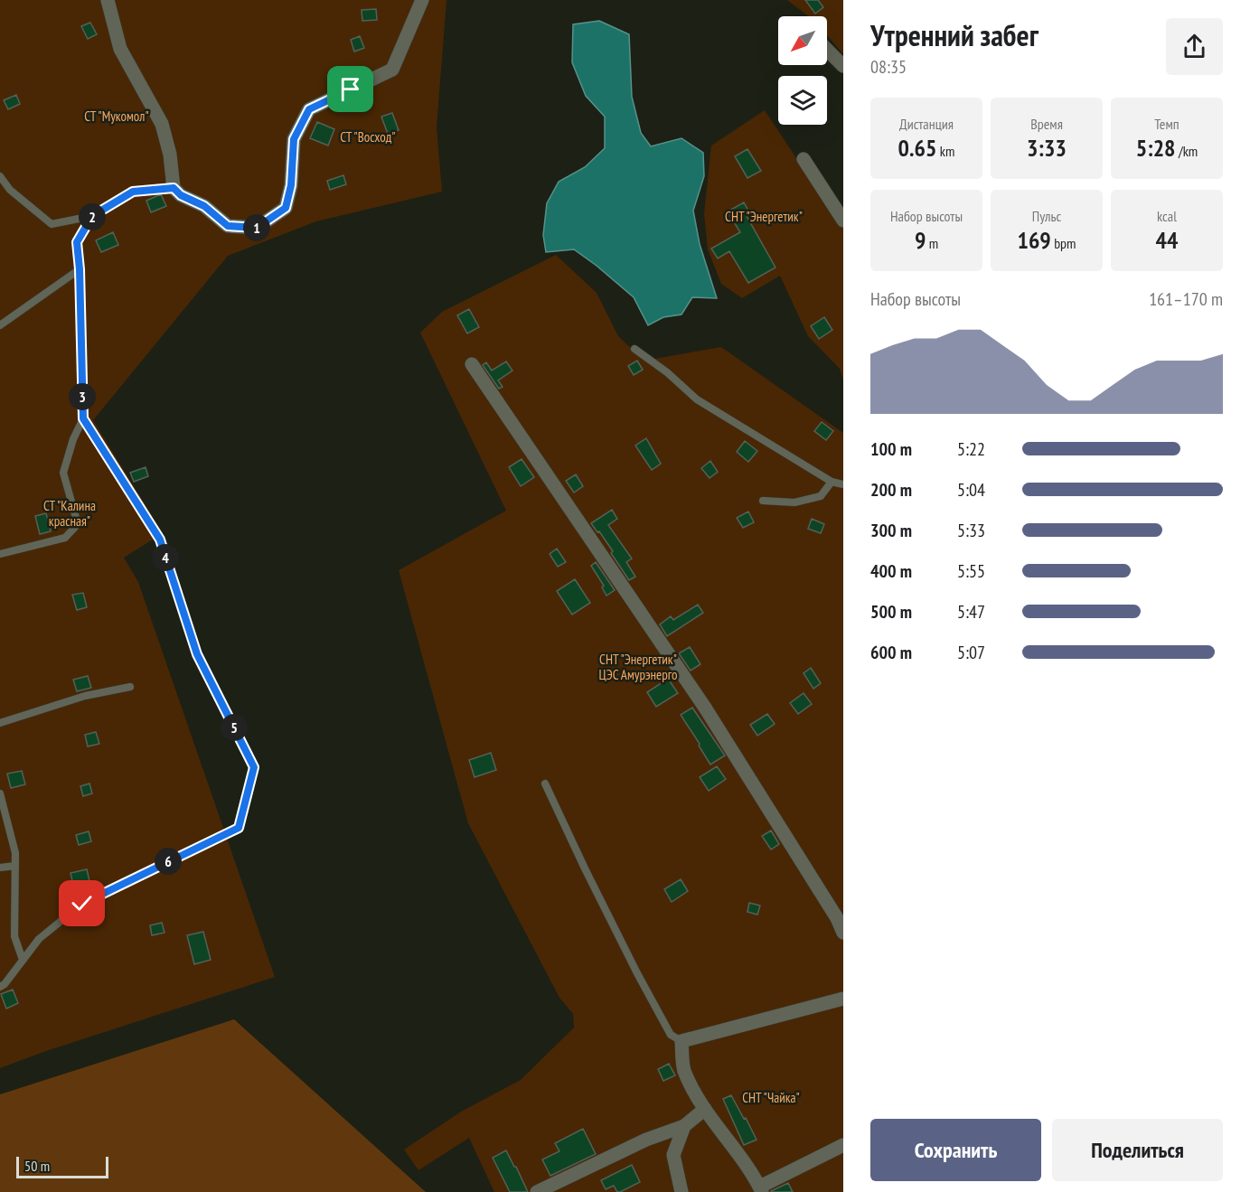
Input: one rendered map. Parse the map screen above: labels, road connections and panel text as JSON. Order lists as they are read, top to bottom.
{
  "parks": [
    "СТ \"Мукомол\"",
    "СТ \"Восход\"",
    "СНТ \"Энергетик\"",
    "СТ \"Калина красная\"",
    "СНТ \"Энергетик\" ЦЭС Амурэнерго",
    "СНТ \"Чайка\""
  ],
  "scale_bar": "50 m",
  "north": "bottom left",
  "page": {
    "heading": ["Утренний забег", "08:35"],
    "stats": [
      ["Дистанция", "0.65 km"],
      ["Время", "3:33"],
      ["Темп", "5:28 /km"],
      ["Набор высоты", "9 m"],
      ["Пульс", "169 bpm"],
      ["kcal", "44"]
    ],
    "pins": [
      "2",
      "1",
      "3",
      "4",
      "5",
      "6"
    ],
    "chart": ["Набор высоты", "161–170 m"],
    "list": [
      {
        "name": "100 m",
        "note": "5:22"
      },
      {
        "name": "200 m",
        "note": "5:04"
      },
      {
        "name": "300 m",
        "note": "5:33"
      },
      {
        "name": "400 m",
        "note": "5:55"
      },
      {
        "name": "500 m",
        "note": "5:47"
      },
      {
        "name": "600 m",
        "note": "5:07"
      }
    ],
    "buttons": ["Сохранить", "Поделиться"],
    "scale": "50 m"
  }
}
